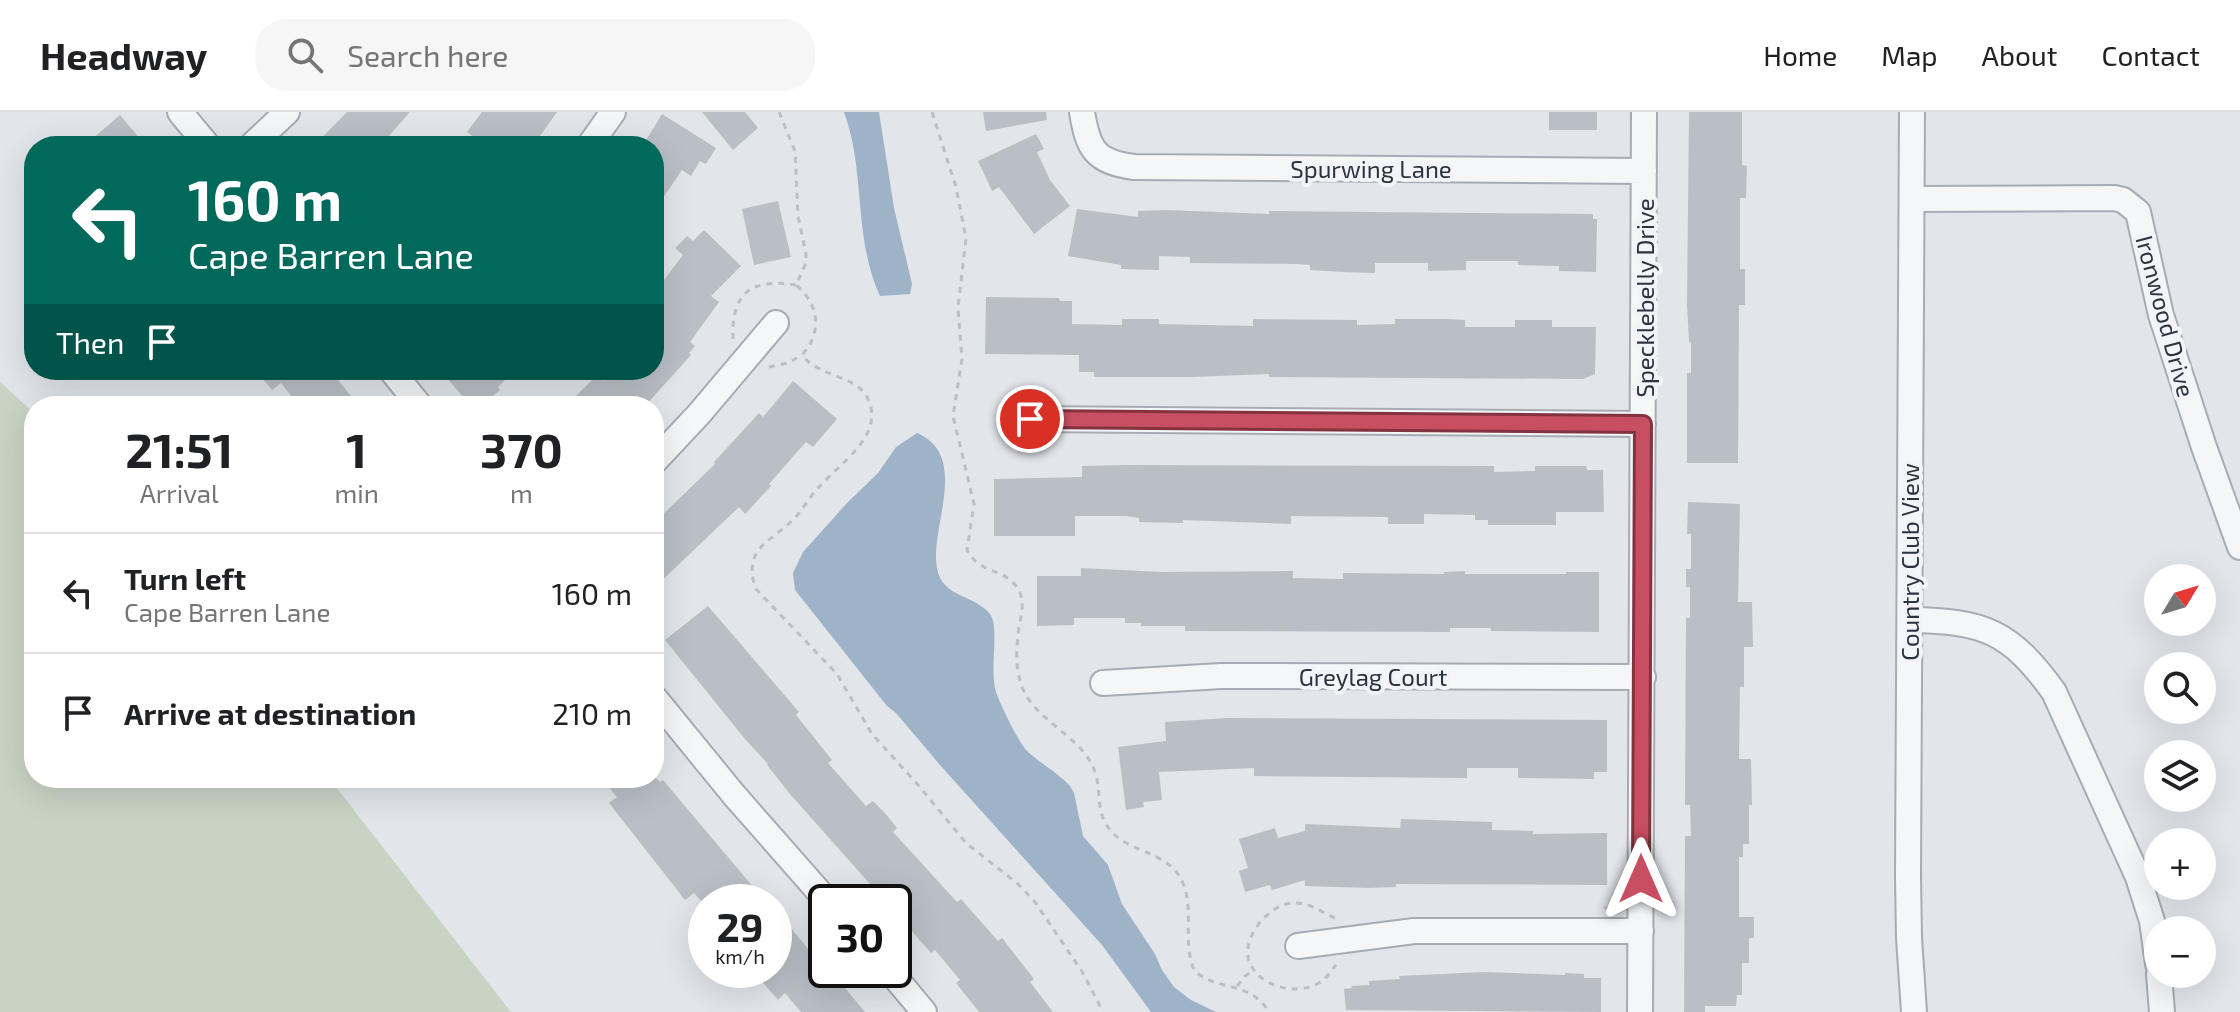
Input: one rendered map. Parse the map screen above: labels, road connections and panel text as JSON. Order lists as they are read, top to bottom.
{
  "streets": {
    "street": [
      "Spurwing Lane",
      "Specklebelly Drive",
      "Ironwood Drive",
      "Country Club View",
      "Greylag Court"
    ]
  },
  "crossings": [
    ["Spurwing Lane", "Specklebelly Drive"],
    ["Specklebelly Drive", "Greylag Court"],
    ["Ironwood Drive", "Country Club View"]
  ],
  "north": "top right",
  "page": {
    "header": "Headway",
    "search": "Search here",
    "nav": [
      "Home",
      "Map",
      "About",
      "Contact"
    ],
    "turn": ["160 m", "Cape Barren Lane"],
    "then": "Then",
    "eta": [
      "21:51",
      "Arrival",
      "1",
      "min",
      "370",
      "m"
    ],
    "list": [
      {
        "name": "Turn left",
        "note": "Cape Barren Lane",
        "value": "160 m"
      },
      {
        "name": "Arrive at destination",
        "value": "210 m"
      }
    ],
    "map_buttons": ["+", "−"],
    "speed": "29 km/h",
    "limit": "30"
  }
}
